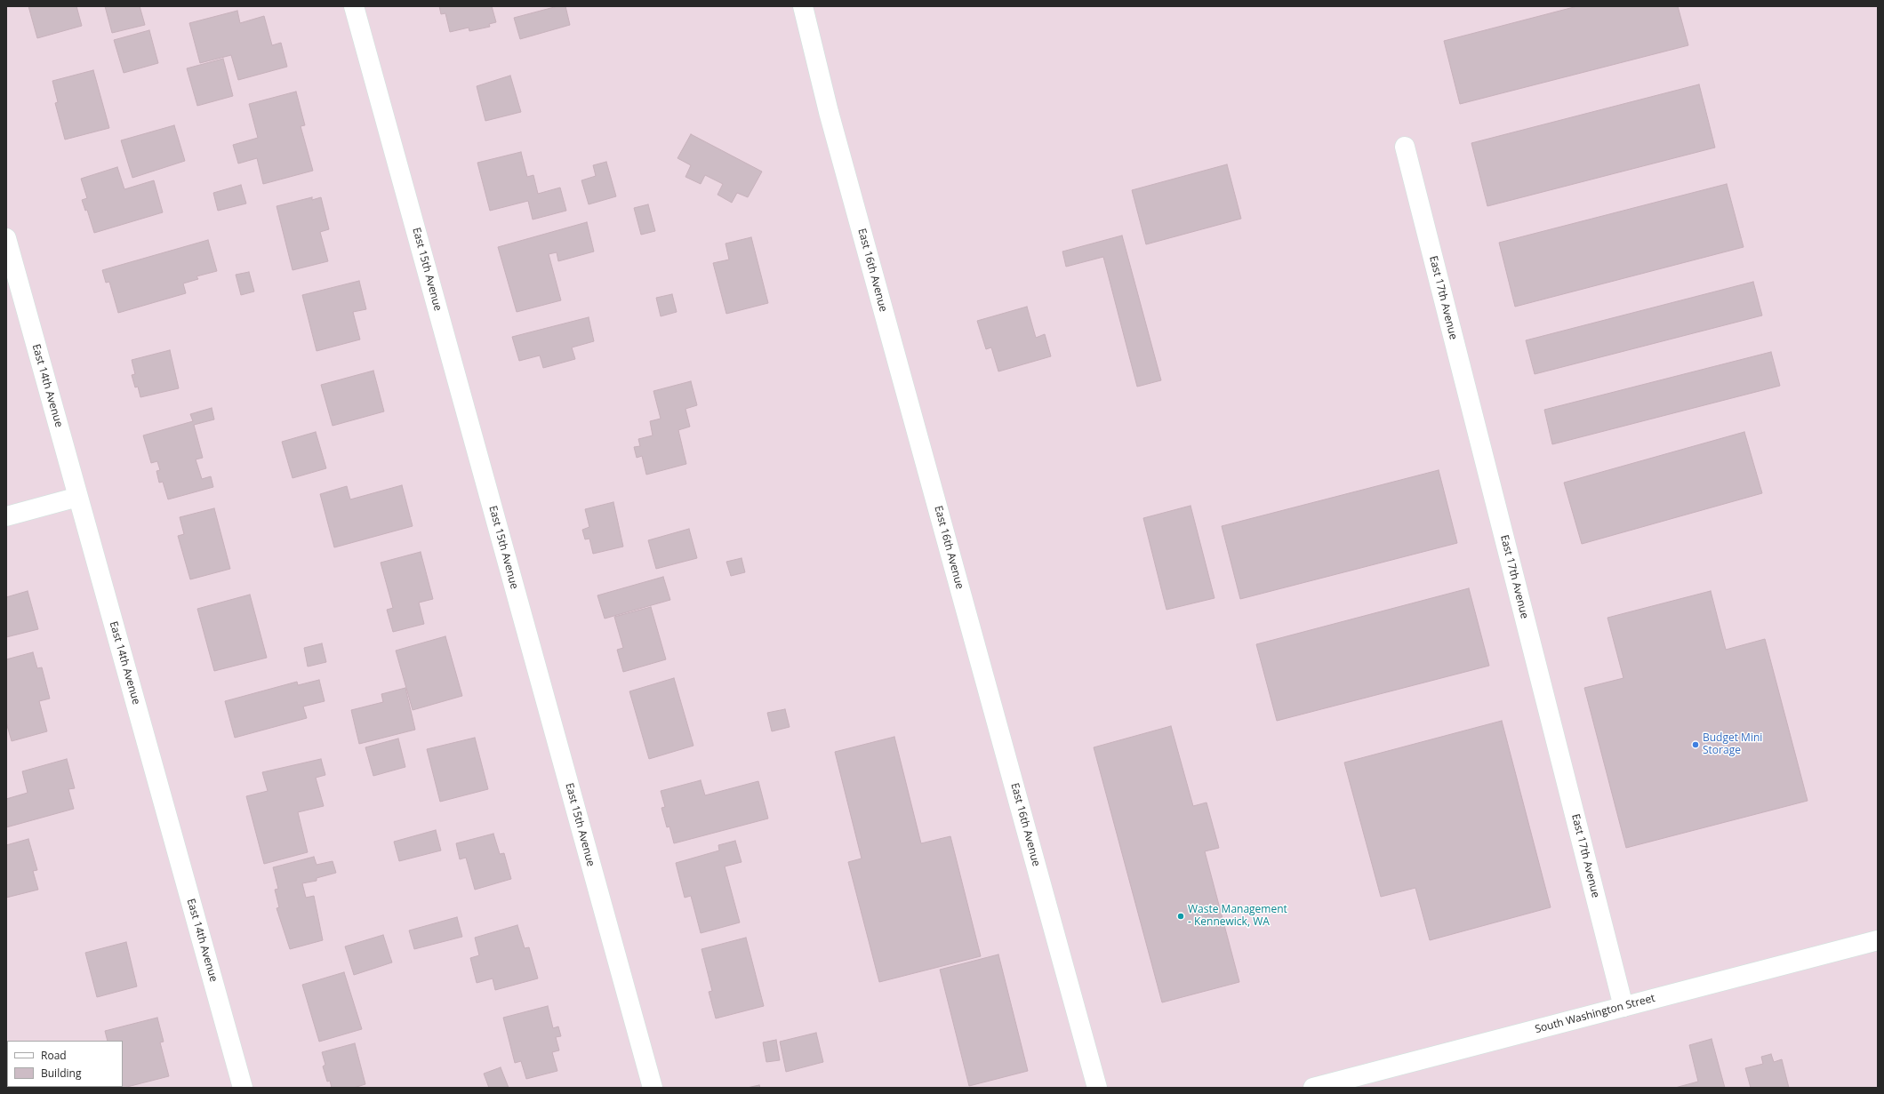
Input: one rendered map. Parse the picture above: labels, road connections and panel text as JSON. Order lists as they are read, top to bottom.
{
  "streets": {
    "street": [
      "East 15th Avenue",
      "East 16th Avenue",
      "East 17th Avenue",
      "East 14th Avenue",
      "South Washington Street"
    ]
  },
  "crossings": [
    ["East 17th Avenue", "South Washington Street"]
  ],
  "places": ["Budget Mini Storage", "Waste Management - Kennewick, WA"],
  "legend": ["Road", "Building"]
}
